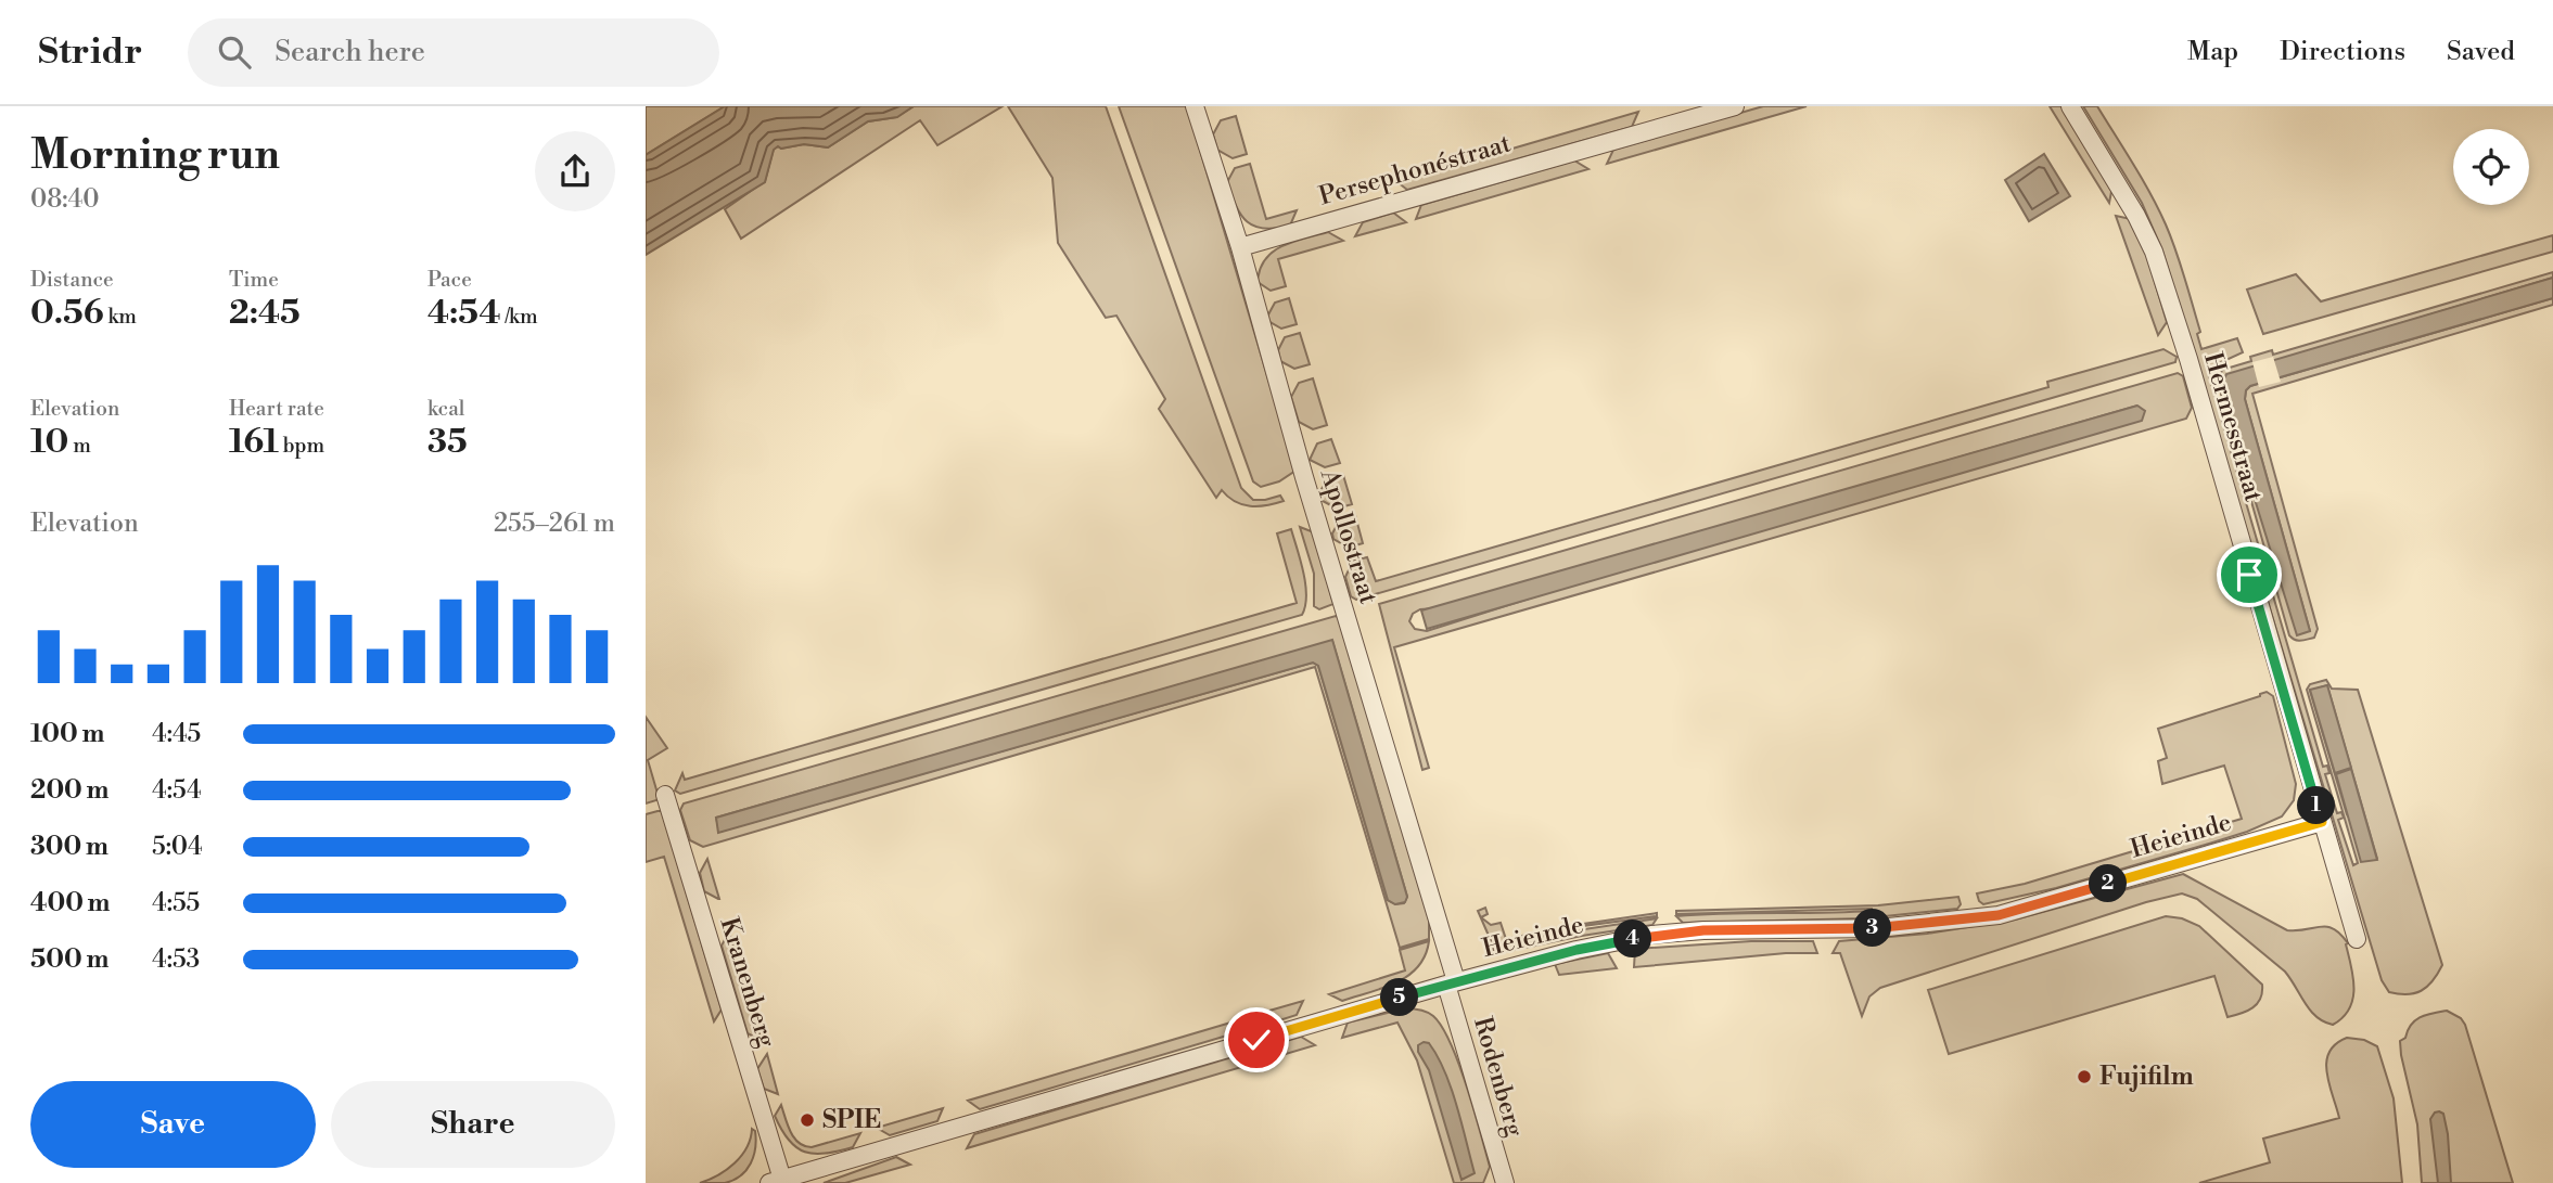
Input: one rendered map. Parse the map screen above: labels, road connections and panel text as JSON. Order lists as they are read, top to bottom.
{
  "streets": {
    "street": [
      "Persephonéstraat",
      "Hermesstraat",
      "Apollostraat",
      "Heieinde",
      "Kranenberg",
      "Rodenberg"
    ]
  },
  "crossings": [
    ["Persephonéstraat", "Apollostraat"],
    ["Hermesstraat", "Heieinde"],
    ["Apollostraat", "Heieinde"],
    ["Apollostraat", "Rodenberg"],
    ["Heieinde", "Kranenberg"],
    ["Heieinde", "Rodenberg"]
  ],
  "places": ["Fujifilm", "SPIE"],
  "page": {
    "header": "Stridr",
    "search": "Search here",
    "nav": ["Map", "Directions", "Saved"],
    "heading": ["Morning run", "08:40"],
    "stats": [
      ["Distance", "0.56 km"],
      ["Time", "2:45"],
      ["Pace", "4:54 /km"],
      ["Elevation", "10 m"],
      ["Heart rate", "161 bpm"],
      ["kcal", "35"]
    ],
    "chart": ["Elevation", "255–261 m"],
    "list": [
      {
        "name": "100 m",
        "note": "4:45"
      },
      {
        "name": "200 m",
        "note": "4:54"
      },
      {
        "name": "300 m",
        "note": "5:04"
      },
      {
        "name": "400 m",
        "note": "4:55"
      },
      {
        "name": "500 m",
        "note": "4:53"
      }
    ],
    "pins": [
      "1",
      "2",
      "3",
      "4",
      "5"
    ],
    "buttons": ["Save", "Share"]
  }
}
